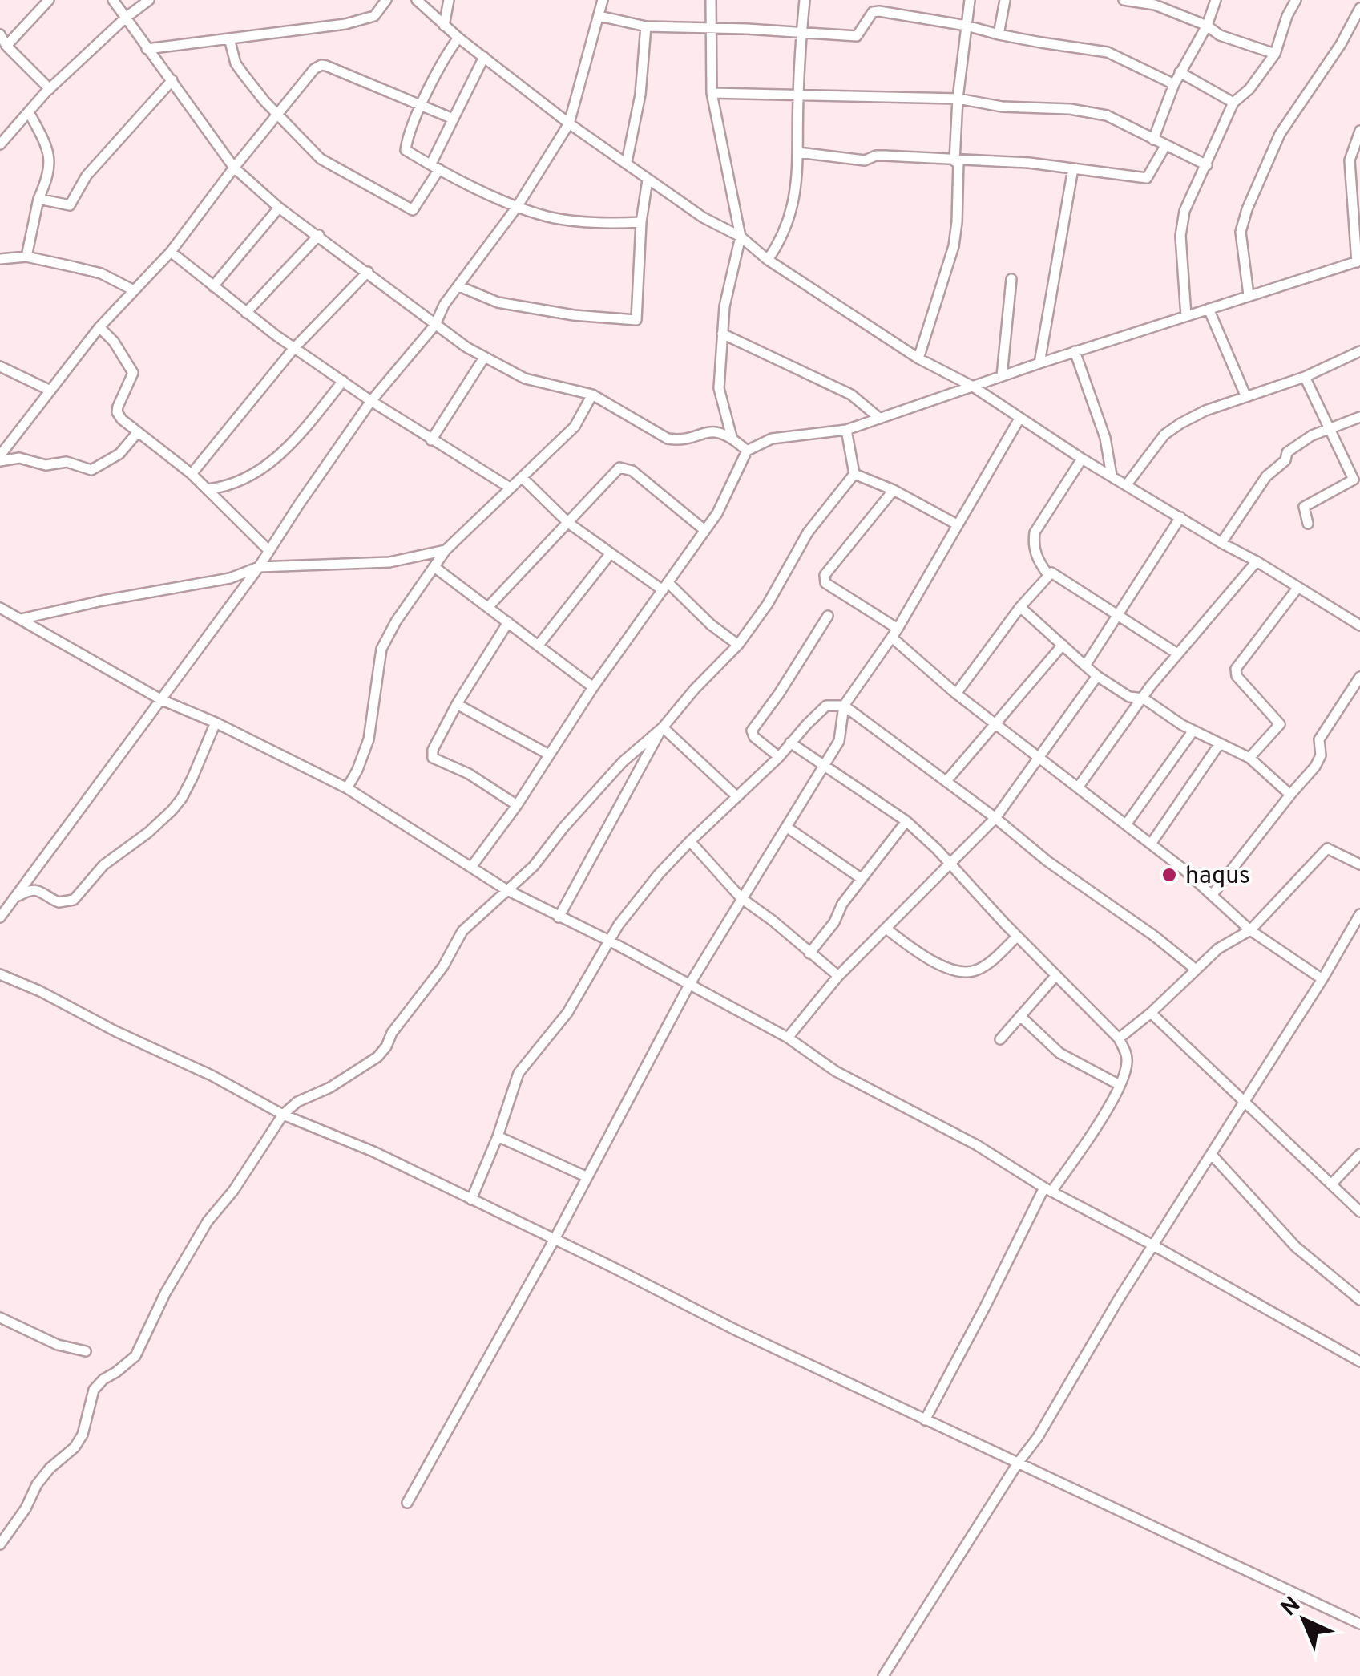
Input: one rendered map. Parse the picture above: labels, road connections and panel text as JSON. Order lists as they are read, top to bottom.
{
  "places": ["haqus"],
  "north": "top left"
}
